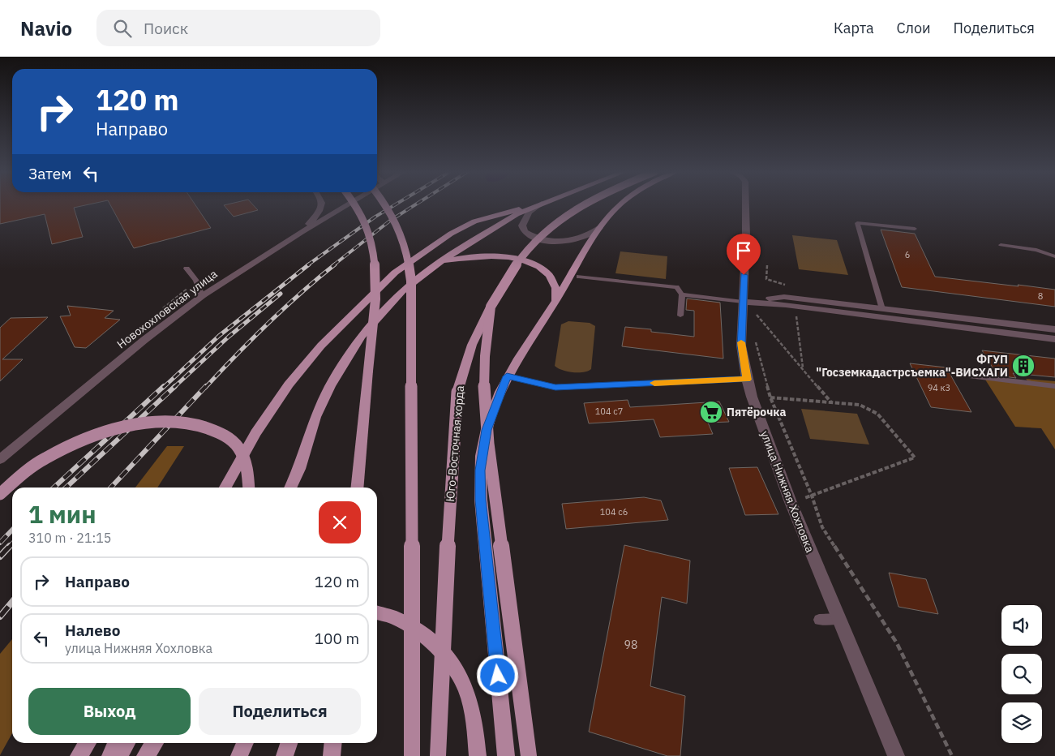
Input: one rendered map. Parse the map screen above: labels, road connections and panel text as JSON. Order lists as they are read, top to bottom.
{
  "streets": {
    "main road": ["Юго-Восточная хорда"],
    "street": ["Новохохловская улица", "улица Нижняя Хохловка"]
  },
  "places": {
    "building": ["ФГУП \"Госземкадастрсъемка\"-ВИСХАГИ"],
    "supermarket": ["Пятёрочка"]
  },
  "house_numbers": [
    "6",
    "8",
    "94 к3",
    "104 с7",
    "104 с6",
    "98"
  ],
  "page": {
    "header": "Navio",
    "search": "Поиск",
    "nav": ["Карта", "Слои", "Поделиться"],
    "turn": ["120 m", "Направо"],
    "then": "Затем",
    "heading": ["1 мин", "310 m · 21:15"],
    "list": [
      {
        "name": "Направо",
        "value": "120 m"
      },
      {
        "name": "Налево",
        "note": "улица Нижняя Хохловка",
        "value": "100 m"
      }
    ],
    "buttons": ["Выход", "Поделиться"]
  }
}
